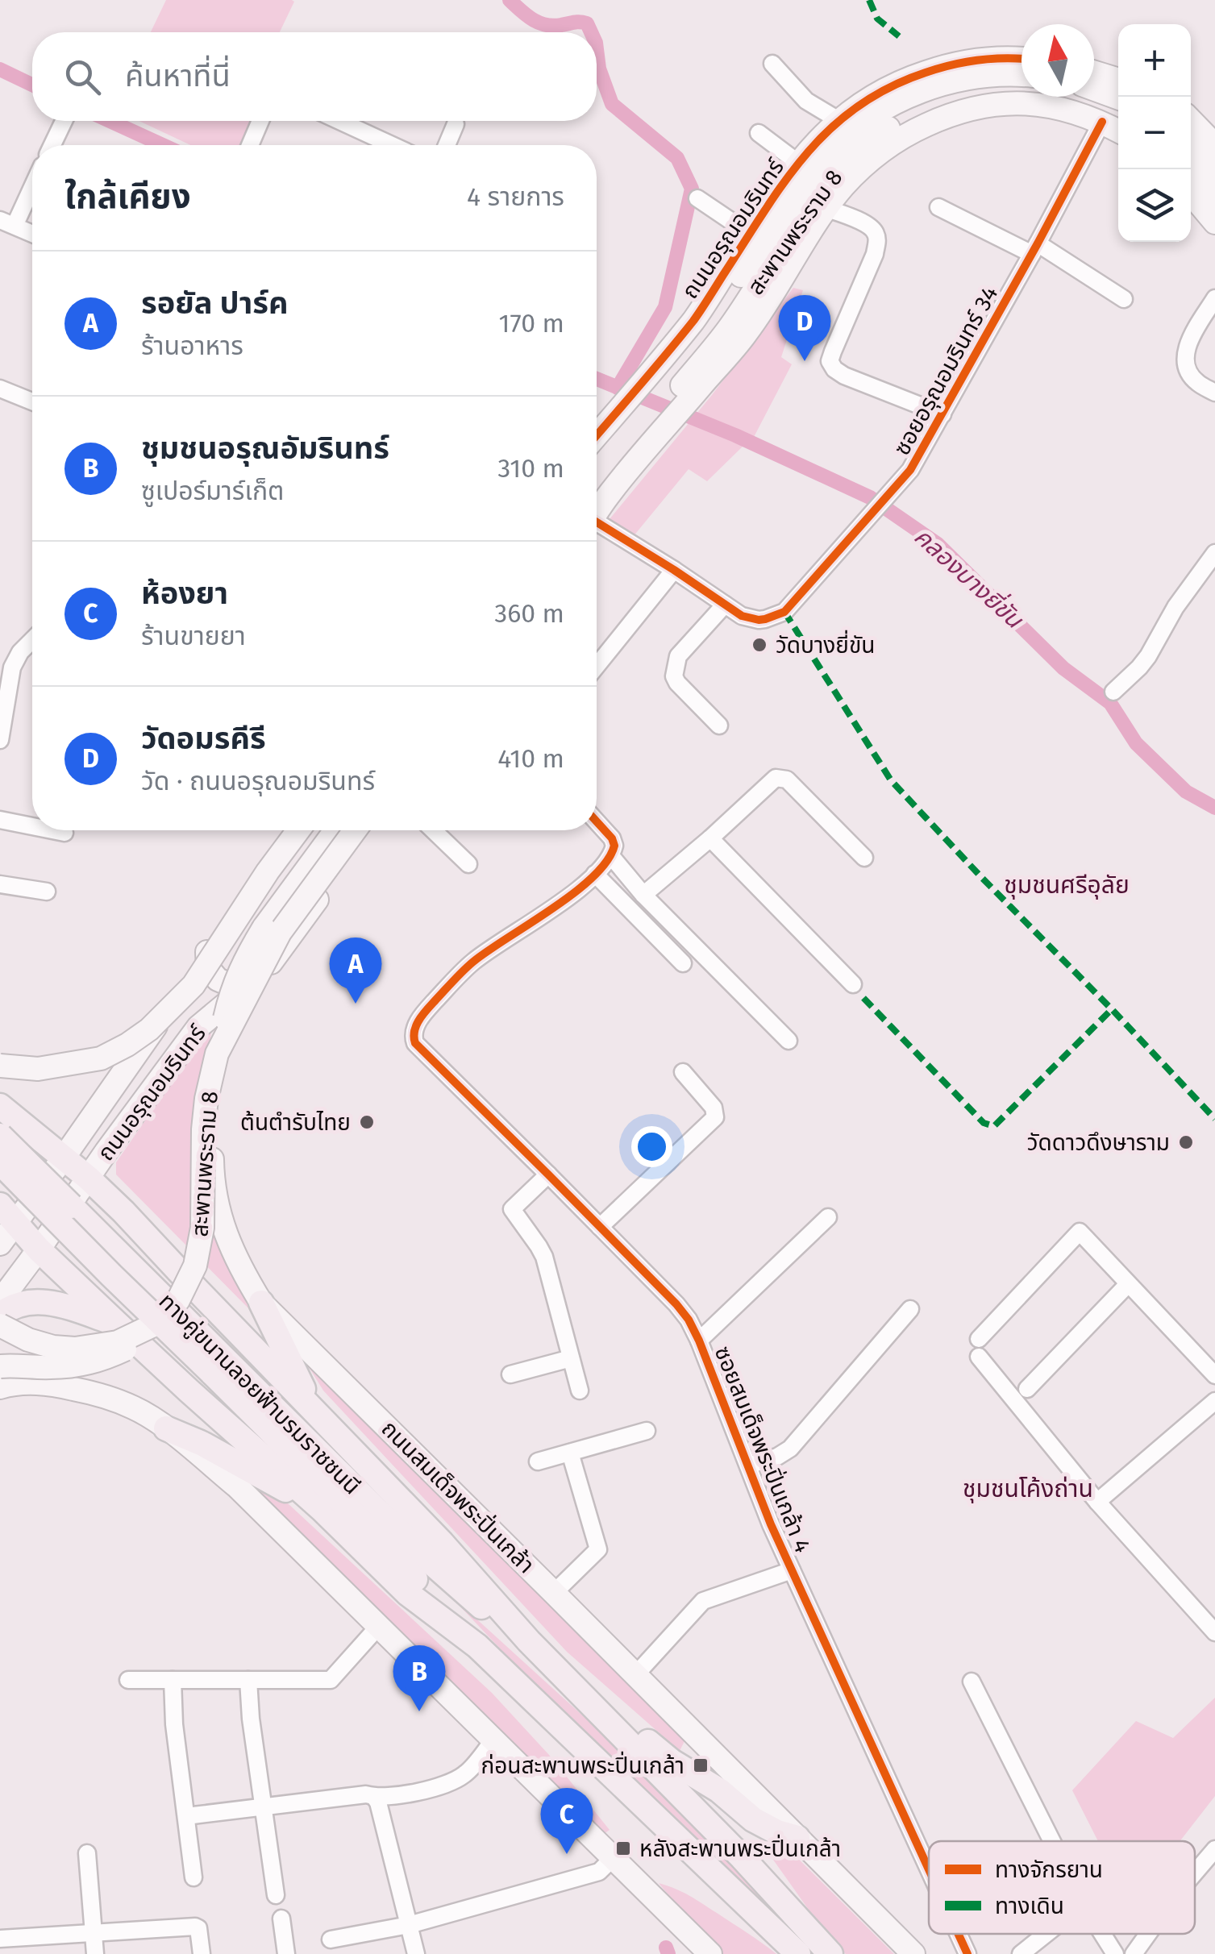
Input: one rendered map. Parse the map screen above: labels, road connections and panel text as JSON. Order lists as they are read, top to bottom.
{
  "streets": {
    "main road": [
      "ถนนอรุณอมรินทร์",
      "สะพานพระราม 8",
      "ทางคู่ขนานลอยฟ้าบรมราชชนนี",
      "ถนนสมเด็จพระปิ่นเกล้า"
    ],
    "street": ["ซอยอรุณอมรินทร์ 34", "ซอยสมเด็จพระปิ่นเกล้า 4"]
  },
  "crossings": [
    ["ถนนอรุณอมรินทร์", "ถนนสมเด็จพระปิ่นเกล้า"],
    ["สะพานพระราม 8", "ซอยอรุณอมรินทร์ 34"],
    ["ทางคู่ขนานลอยฟ้าบรมราชชนนี", "ถนนสมเด็จพระปิ่นเกล้า"]
  ],
  "districts": ["ชุมชนศรีอุลัย", "ชุมชนโค้งถ่าน"],
  "water": ["คลองบางยี่ขัน"],
  "places": {
    "other": ["วัดบางยี่ขัน", "ต้นตำรับไทย", "วัดดาวดึงษาราม"],
    "transit": ["ก่อนสะพานพระปิ่นเกล้า", "หลังสะพานพระปิ่นเกล้า"]
  },
  "legend": ["ทางจักรยาน", "ทางเดิน"],
  "north": "top",
  "page": {
    "map_buttons": ["+", "−"],
    "search": "ค้นหาที่นี่",
    "heading": ["ใกล้เคียง", "4 รายการ"],
    "list": [
      {
        "mark": "A",
        "name": "รอยัล ปาร์ค",
        "note": "ร้านอาหาร",
        "value": "170 m"
      },
      {
        "mark": "B",
        "name": "ชุมชนอรุณอัมรินทร์",
        "note": "ซูเปอร์มาร์เก็ต",
        "value": "310 m"
      },
      {
        "mark": "C",
        "name": "ห้องยา",
        "note": "ร้านขายยา",
        "value": "360 m"
      },
      {
        "mark": "D",
        "name": "วัดอมรคีรี",
        "note": "วัด · ถนนอรุณอมรินทร์",
        "value": "410 m"
      }
    ],
    "pins": [
      "D",
      "A",
      "B",
      "C"
    ]
  }
}
